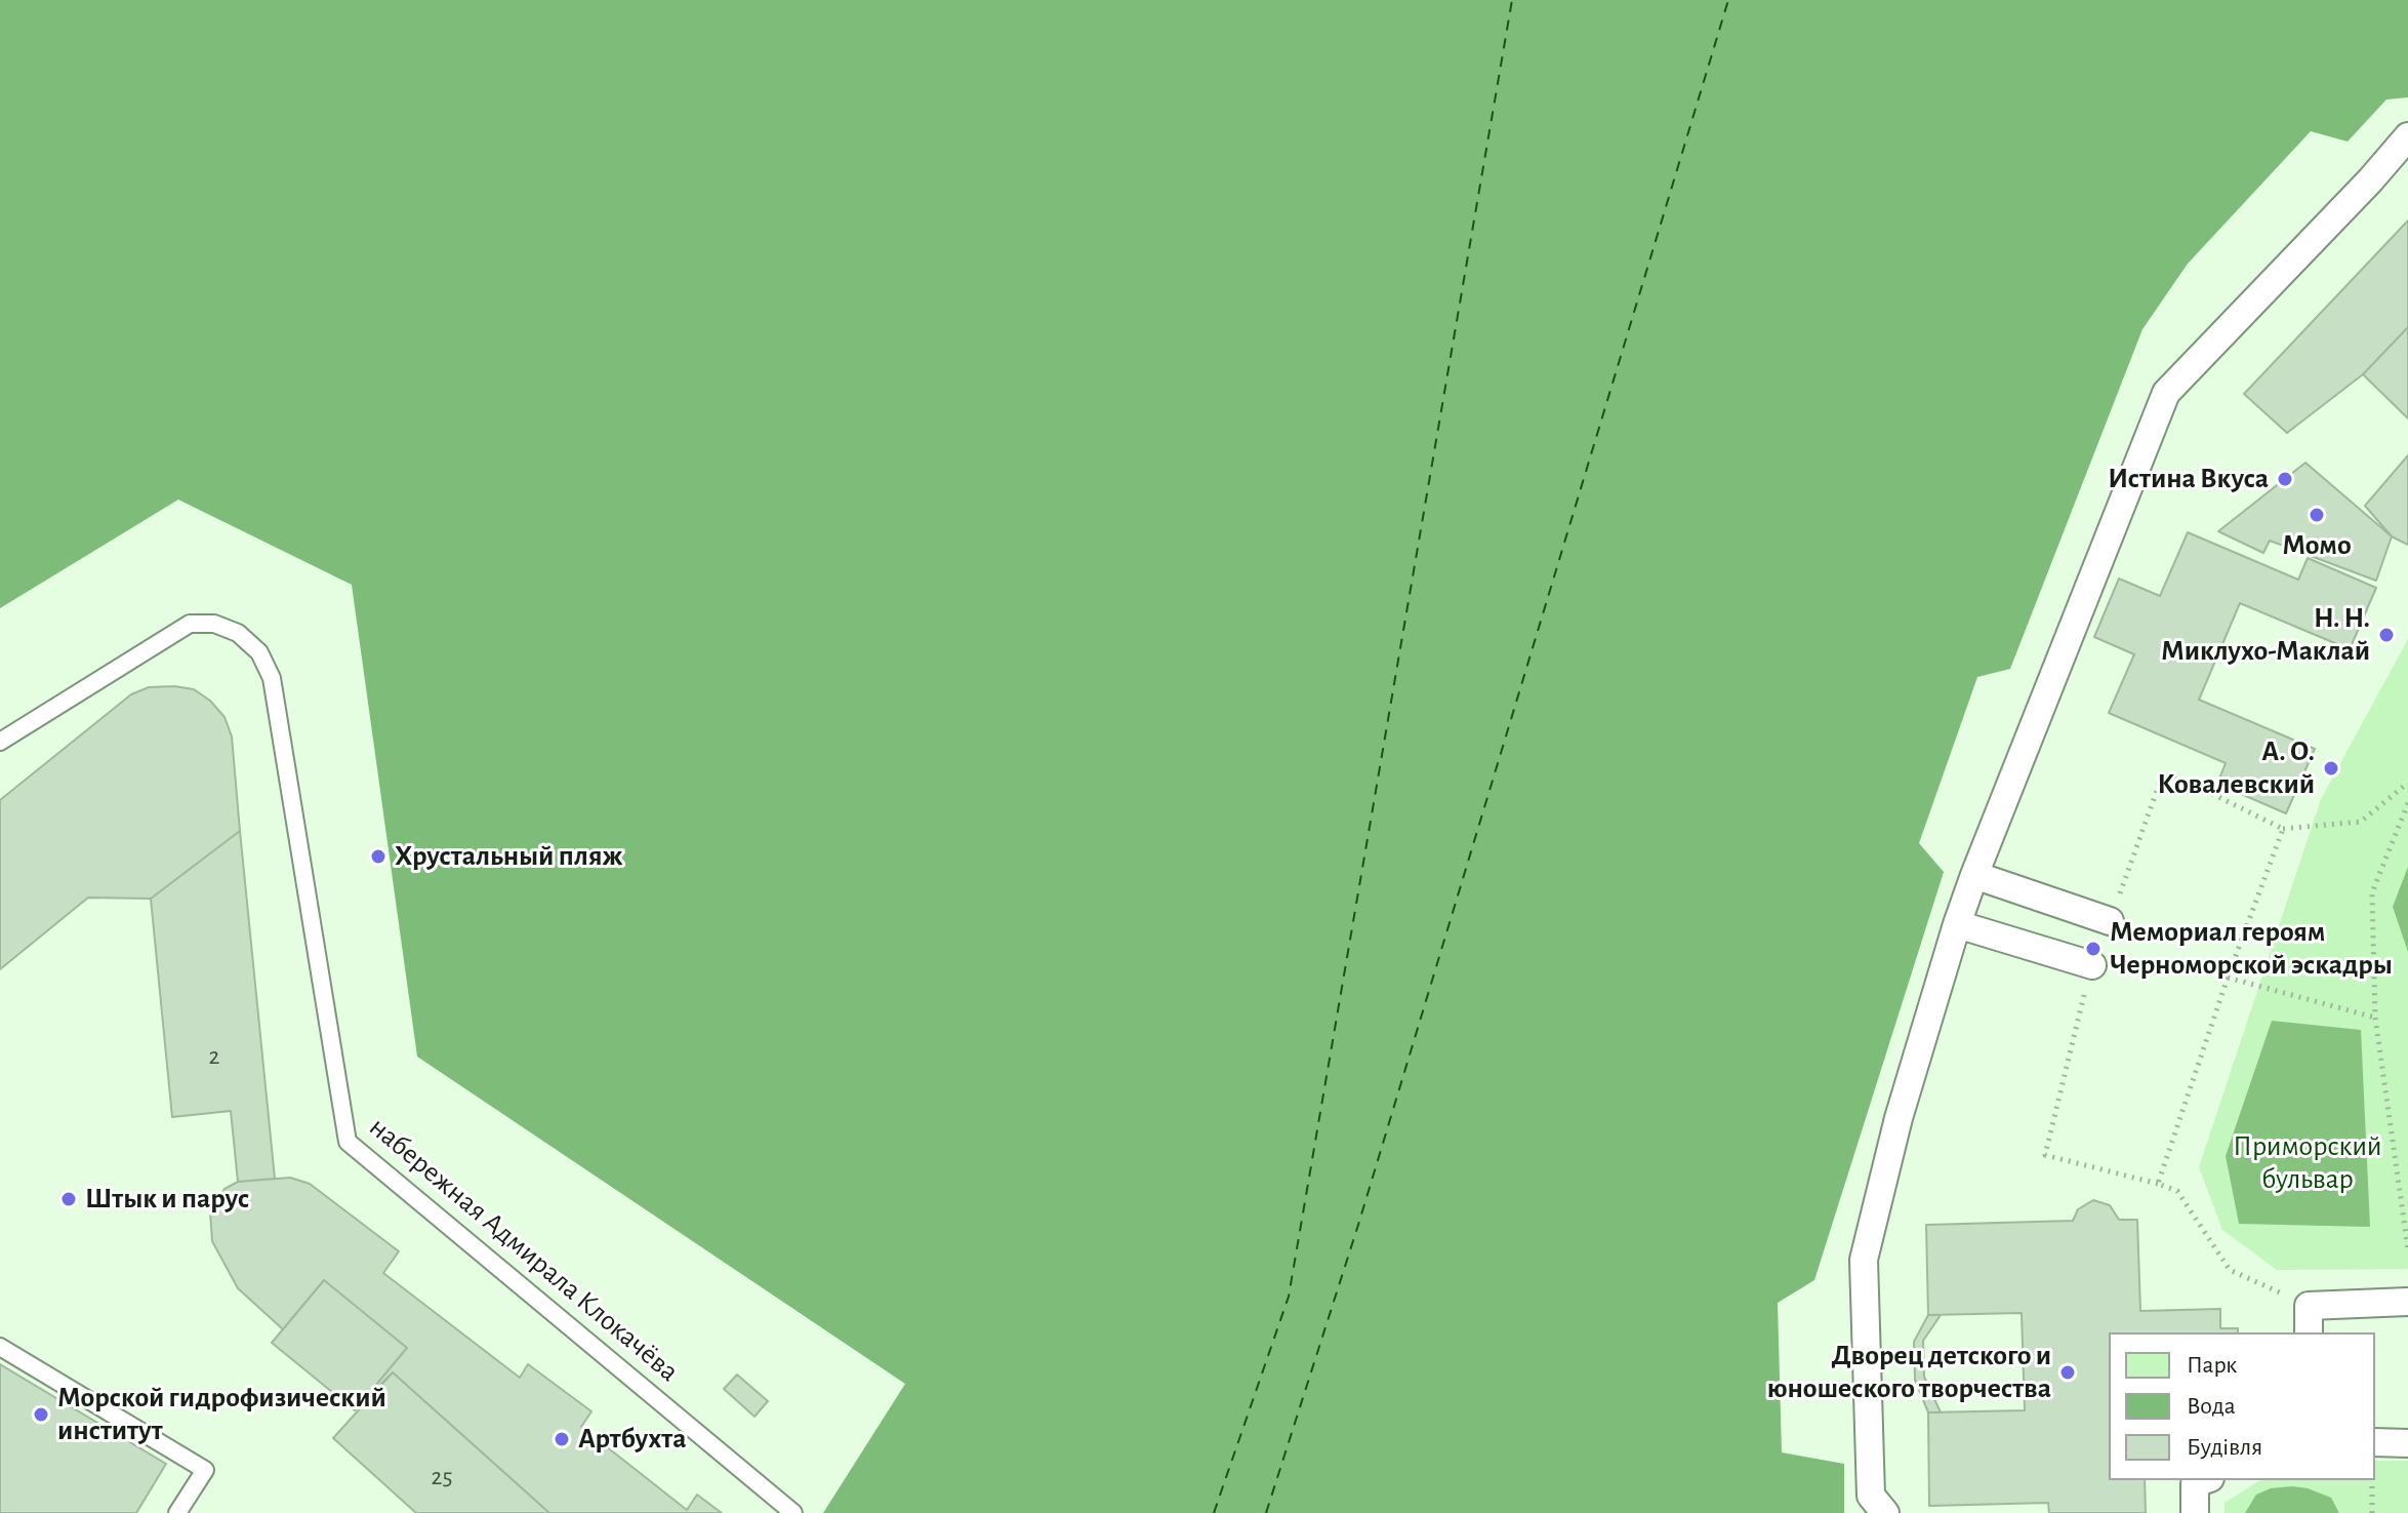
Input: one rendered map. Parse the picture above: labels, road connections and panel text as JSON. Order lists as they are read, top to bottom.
{
  "streets": {
    "lane": ["набережная Адмирала Клокачёва"]
  },
  "parks": ["Приморский бульвар"],
  "places": [
    "Истина Вкуса",
    "Момо",
    "Н. Н. Миклухо-Маклай",
    "А. О. Ковалевский",
    "Хрустальный пляж",
    "Мемориал героям Черноморской эскадры",
    "Штык и парус",
    "Дворец детского и юношеского творчества",
    "Морской гидрофизический институт",
    "Артбухта"
  ],
  "house_numbers": ["2", "25"],
  "legend": ["Парк", "Вода", "Будівля"]
}
